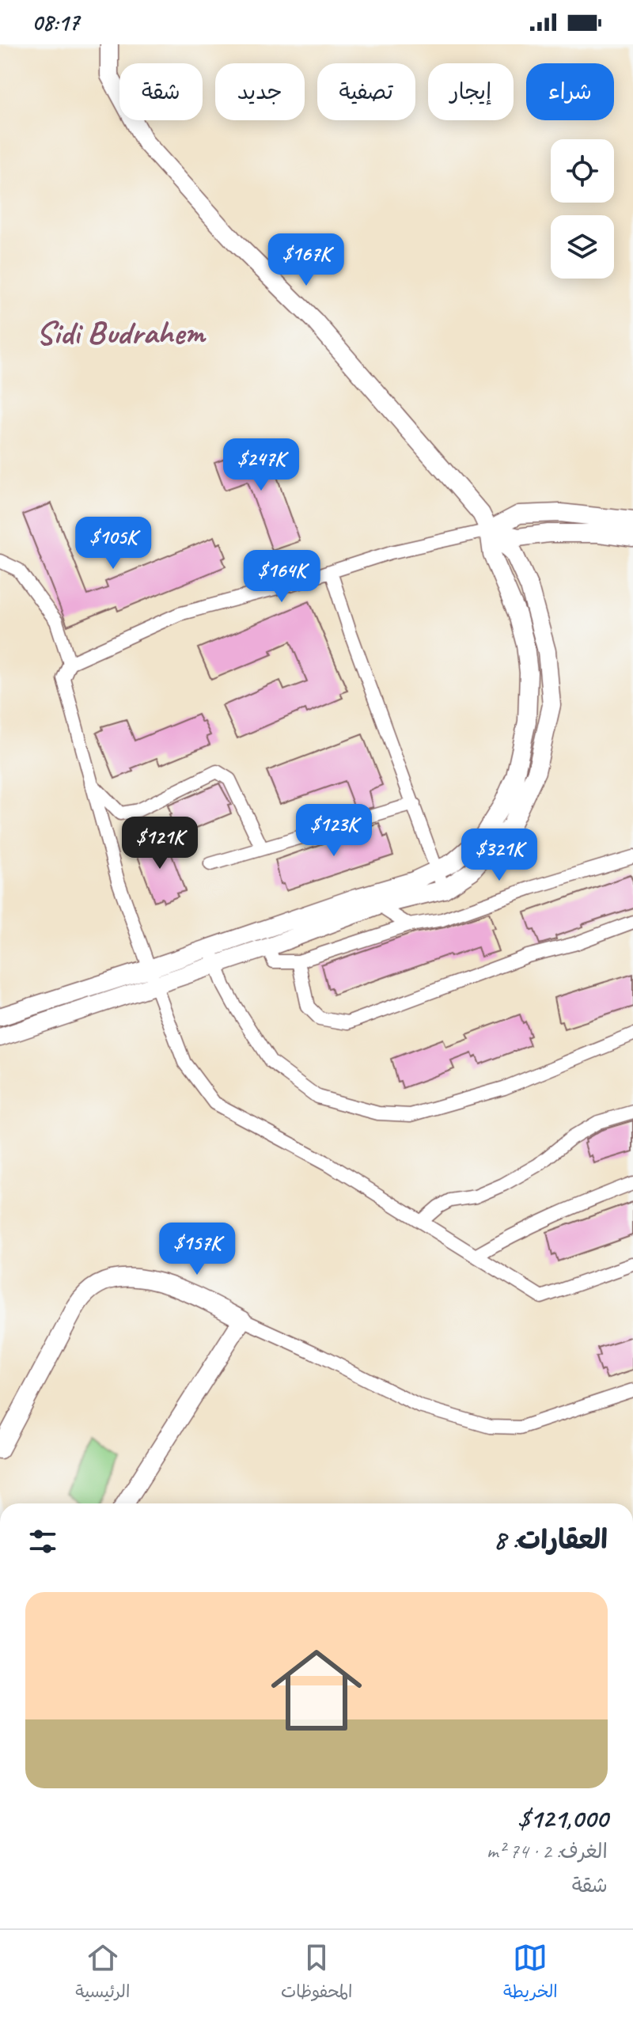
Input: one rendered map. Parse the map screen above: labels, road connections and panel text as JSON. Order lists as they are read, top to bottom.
{
  "districts": ["Sidi Budrahem"],
  "page": {
    "status": "08:17",
    "chip": [
      "شراء",
      "إيجار",
      "تصفية",
      "جديد",
      "شقة"
    ],
    "price": [
      "$167K",
      "$247K",
      "$105K",
      "$164K",
      "$123K",
      "$121K",
      "$321K",
      "$157K"
    ],
    "heading": "العقارات: 8",
    "list": [
      {
        "name": "$121,000",
        "note": "الغرف: 2 · 74 m² · شقة"
      }
    ],
    "tabs": ["الخريطة", "المحفوظات", "الرئيسية"]
  }
}
